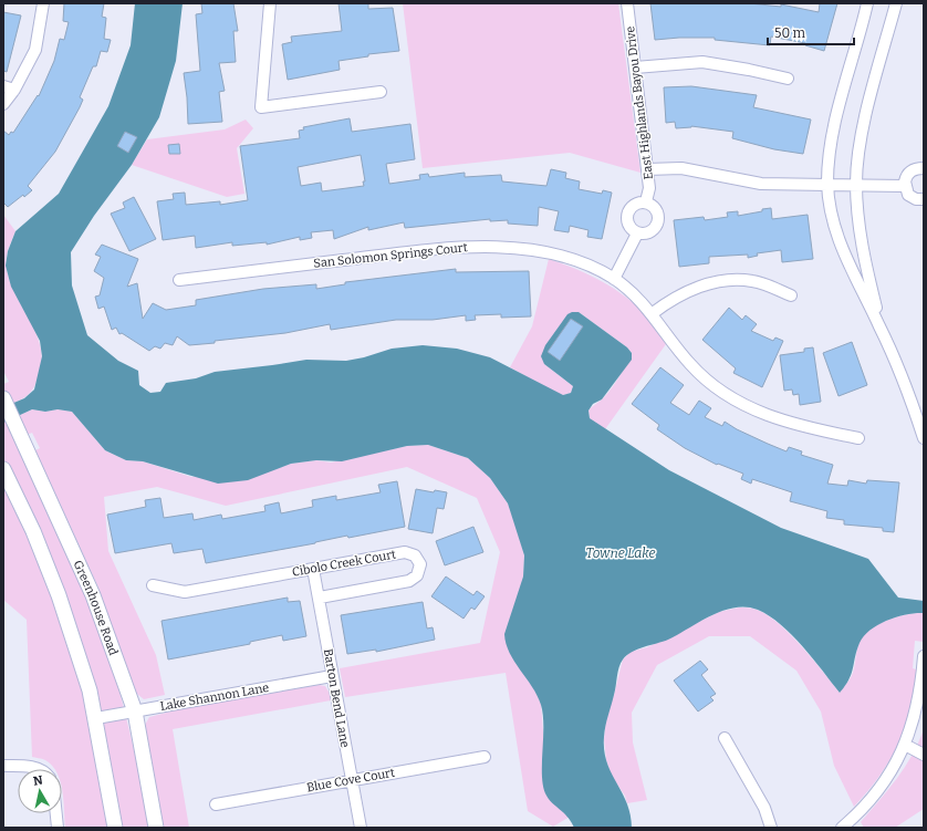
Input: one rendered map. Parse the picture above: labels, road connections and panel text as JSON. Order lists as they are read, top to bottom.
{
  "streets": {
    "main road": ["Greenhouse Road"],
    "street": [
      "East Highlands Bayou Drive",
      "San Solomon Springs Court",
      "Cibolo Creek Court",
      "Lake Shannon Lane",
      "Barton Bend Lane",
      "Blue Cove Court"
    ]
  },
  "crossings": [
    ["Cibolo Creek Court", "Barton Bend Lane"],
    ["Greenhouse Road", "Lake Shannon Lane"],
    ["Lake Shannon Lane", "Barton Bend Lane"],
    ["Barton Bend Lane", "Blue Cove Court"]
  ],
  "water": ["Towne Lake"],
  "scale_bar": "50 m",
  "north": "top"
}
